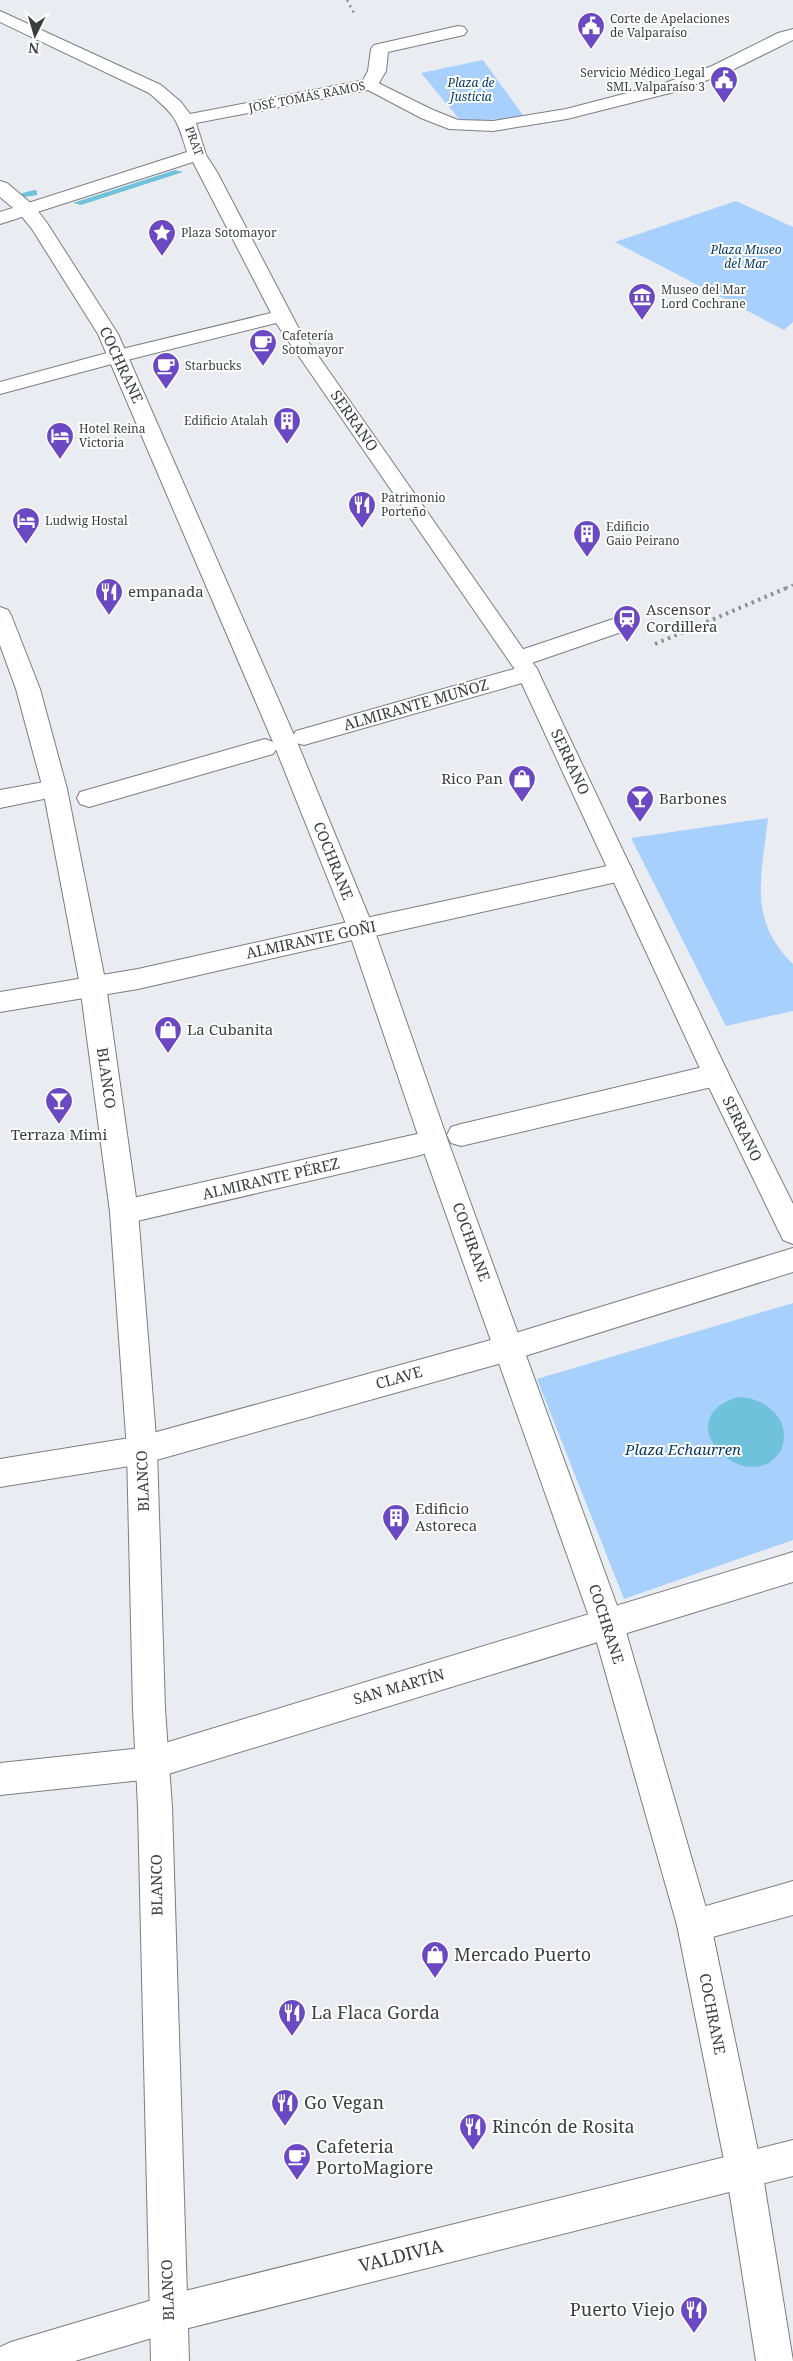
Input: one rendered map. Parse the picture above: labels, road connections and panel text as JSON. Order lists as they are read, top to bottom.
{
  "streets": {
    "street": [
      "JOSÉ TOMÁS RAMOS",
      "PRAT",
      "COCHRANE",
      "SERRANO",
      "ALMIRANTE MUÑOZ",
      "ALMIRANTE GOÑI",
      "BLANCO",
      "ALMIRANTE PÉREZ",
      "CLAVE",
      "SAN MARTÍN",
      "VALDIVIA"
    ]
  },
  "crossings": [
    ["JOSÉ TOMÁS RAMOS", "PRAT"],
    ["PRAT", "SERRANO"],
    ["COCHRANE", "ALMIRANTE GOÑI"],
    ["COCHRANE", "CLAVE"],
    ["COCHRANE", "SAN MARTÍN"],
    ["COCHRANE", "VALDIVIA"],
    ["SERRANO", "ALMIRANTE MUÑOZ"],
    ["SERRANO", "ALMIRANTE GOÑI"],
    ["ALMIRANTE GOÑI", "BLANCO"],
    ["BLANCO", "ALMIRANTE PÉREZ"],
    ["BLANCO", "CLAVE"],
    ["BLANCO", "SAN MARTÍN"],
    ["BLANCO", "VALDIVIA"]
  ],
  "parks": ["Plaza de Justicia", "Plaza Museo del Mar", "Plaza Echaurren"],
  "places": {
    "public building": ["Corte de Apelaciones de Valparaíso", "Servicio Médico Legal SML Valparaíso 3"],
    "place": ["Plaza Sotomayor"],
    "museum": ["Museo del Mar Lord Cochrane"],
    "cafe": ["Cafetería Sotomayor", "Starbucks", "Cafeteria PortoMagiore"],
    "building": ["Edificio Atalah", "Edificio Gaio Peirano", "Edificio Astoreca"],
    "hotel": ["Hotel Reina Victoria", "Ludwig Hostal"],
    "restaurant": [
      "Patrimonio Porteño",
      "empanada",
      "La Flaca Gorda",
      "Go Vegan",
      "Rincón de Rosita",
      "Puerto Viejo"
    ],
    "station": ["Ascensor Cordillera"],
    "shop": ["Rico Pan", "La Cubanita", "Mercado Puerto"],
    "bar": ["Barbones", "Terraza Mimi"]
  },
  "north": "bottom"
}
